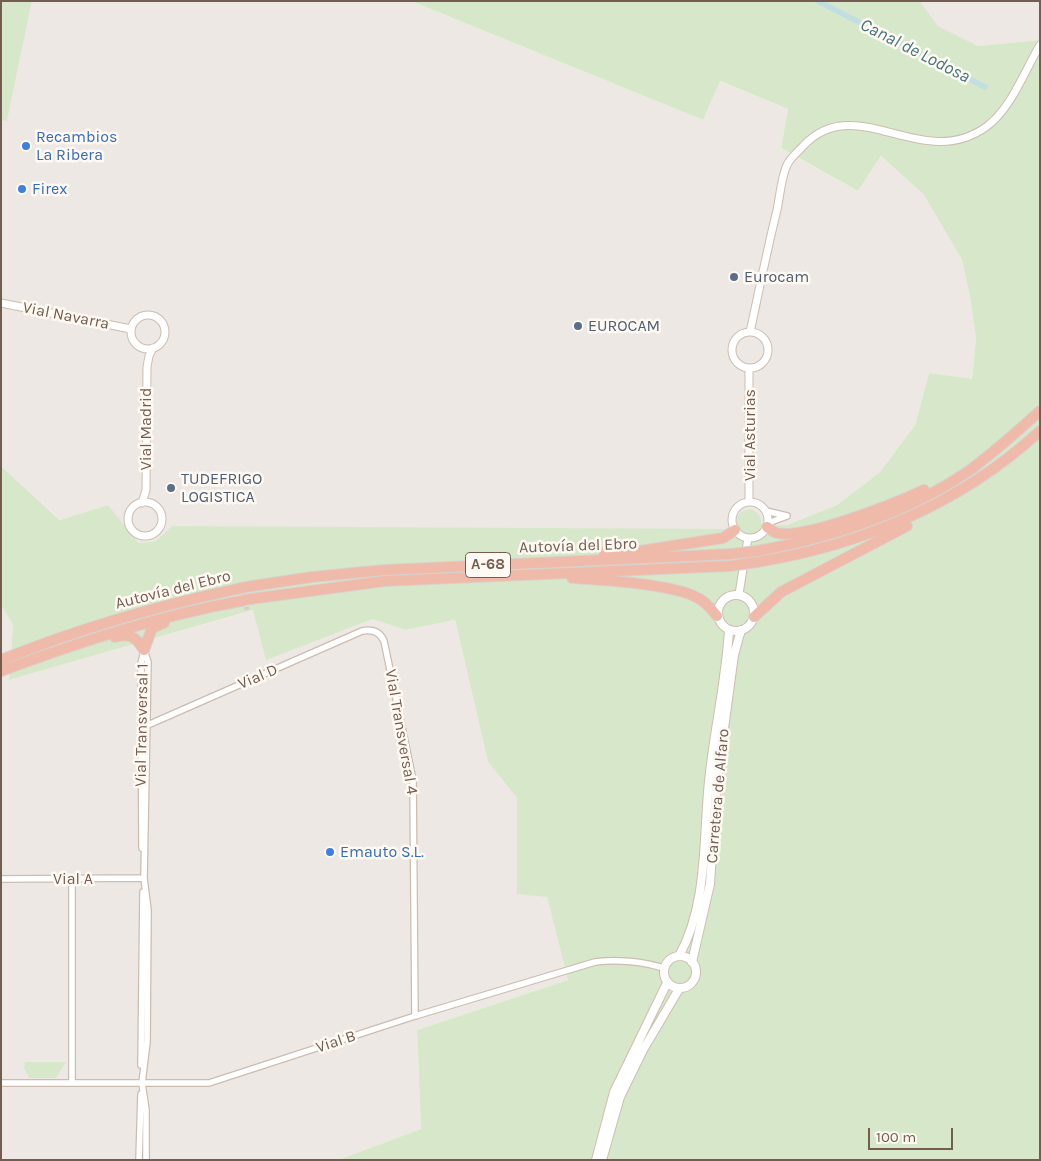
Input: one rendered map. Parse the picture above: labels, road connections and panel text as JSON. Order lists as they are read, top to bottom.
{
  "streets": {
    "highway": ["Autovía del Ebro", "A-68"],
    "main road": ["Carretera de Alfaro"],
    "street": [
      "Vial Navarra",
      "Vial Madrid",
      "Vial Asturias",
      "Vial D",
      "Vial Transversal 1",
      "Vial Transversal 4",
      "Vial A",
      "Vial B"
    ]
  },
  "crossings": [
    ["Vial Navarra", "Vial Madrid"],
    ["Vial D", "Vial Transversal 1"],
    ["Vial D", "Vial Transversal 4"],
    ["Vial Transversal 1", "Vial A"],
    ["Vial Transversal 1", "Vial B"],
    ["Vial Transversal 4", "Vial B"],
    ["Carretera de Alfaro", "Vial B"]
  ],
  "water": ["Canal de Lodosa"],
  "places": [
    "Recambios La Ribera",
    "Firex",
    "Eurocam",
    "EUROCAM",
    "TUDEFRIGO LOGISTICA",
    "Emauto S.L."
  ],
  "scale_bar": "100 m"
}
